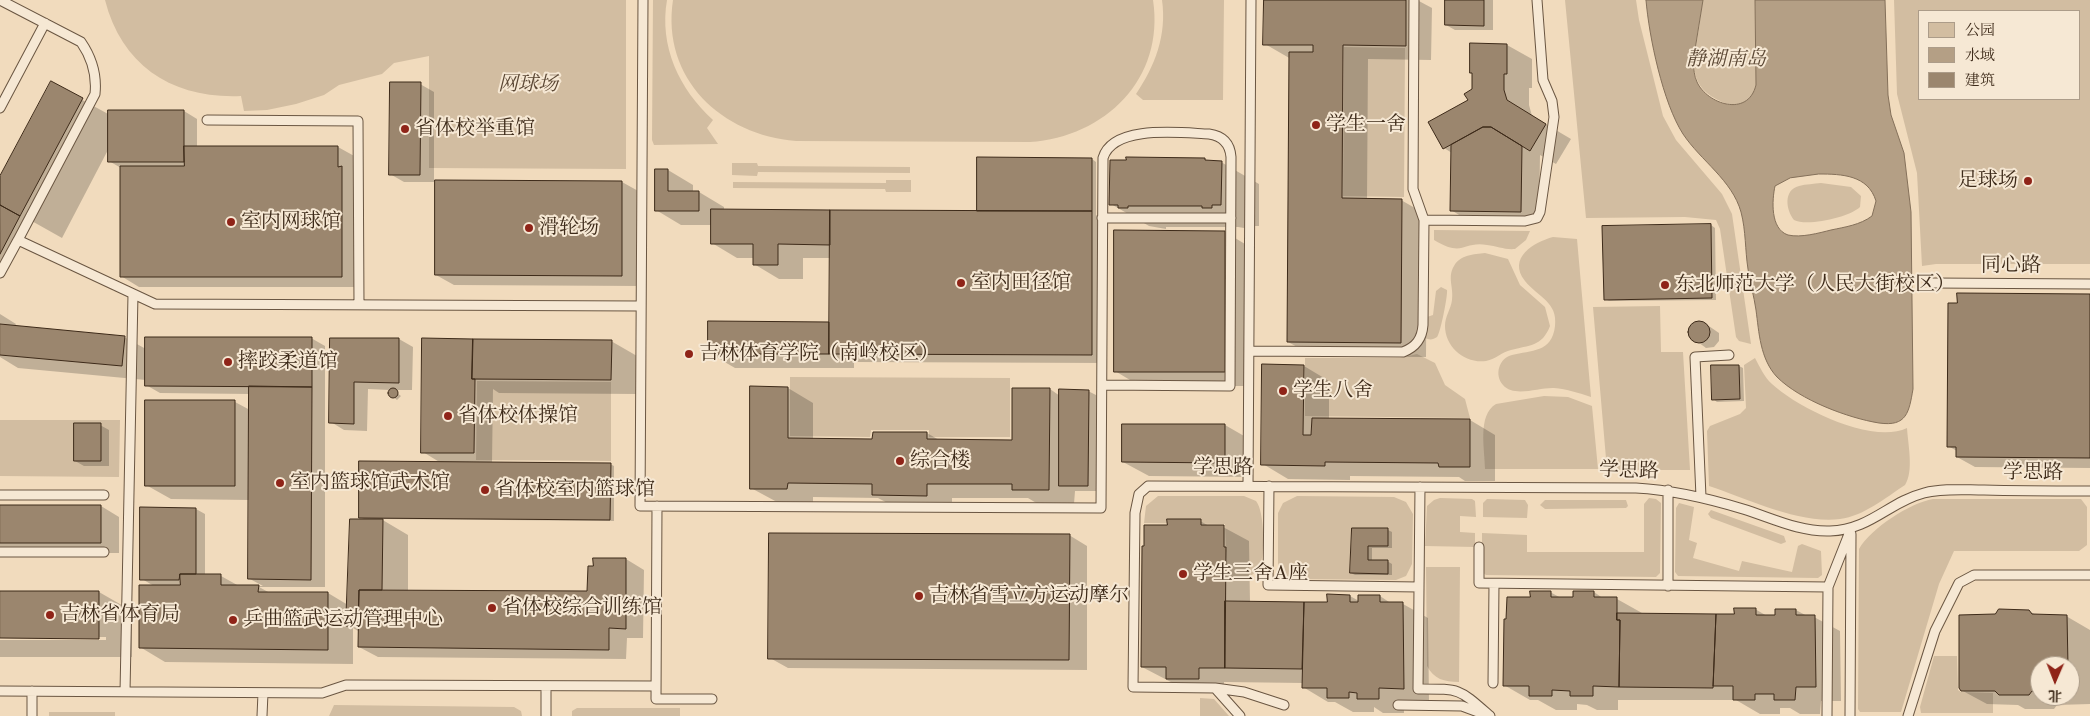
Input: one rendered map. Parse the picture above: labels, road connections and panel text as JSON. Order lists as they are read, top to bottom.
{
  "streets": {
    "lane": ["同心路", "学思路"]
  },
  "parks": ["静湖南岛", "网球场"],
  "places": [
    "学生一舍",
    "省体校举重馆",
    "足球场",
    "室内网球馆",
    "滑轮场",
    "室内田径馆",
    "东北师范大学（人民大街校区）",
    "吉林体育学院（南岭校区）",
    "摔跤柔道馆",
    "学生八舍",
    "省体校体操馆",
    "综合楼",
    "室内篮球馆武术馆",
    "省体校室内篮球馆",
    "学生三舍A座",
    "吉林省雪立方运动摩尔",
    "省体校综合训练馆",
    "吉林省体育局",
    "乒曲篮武运动管理中心"
  ],
  "legend": ["公园", "水域", "建筑"],
  "north": "bottom"
}
